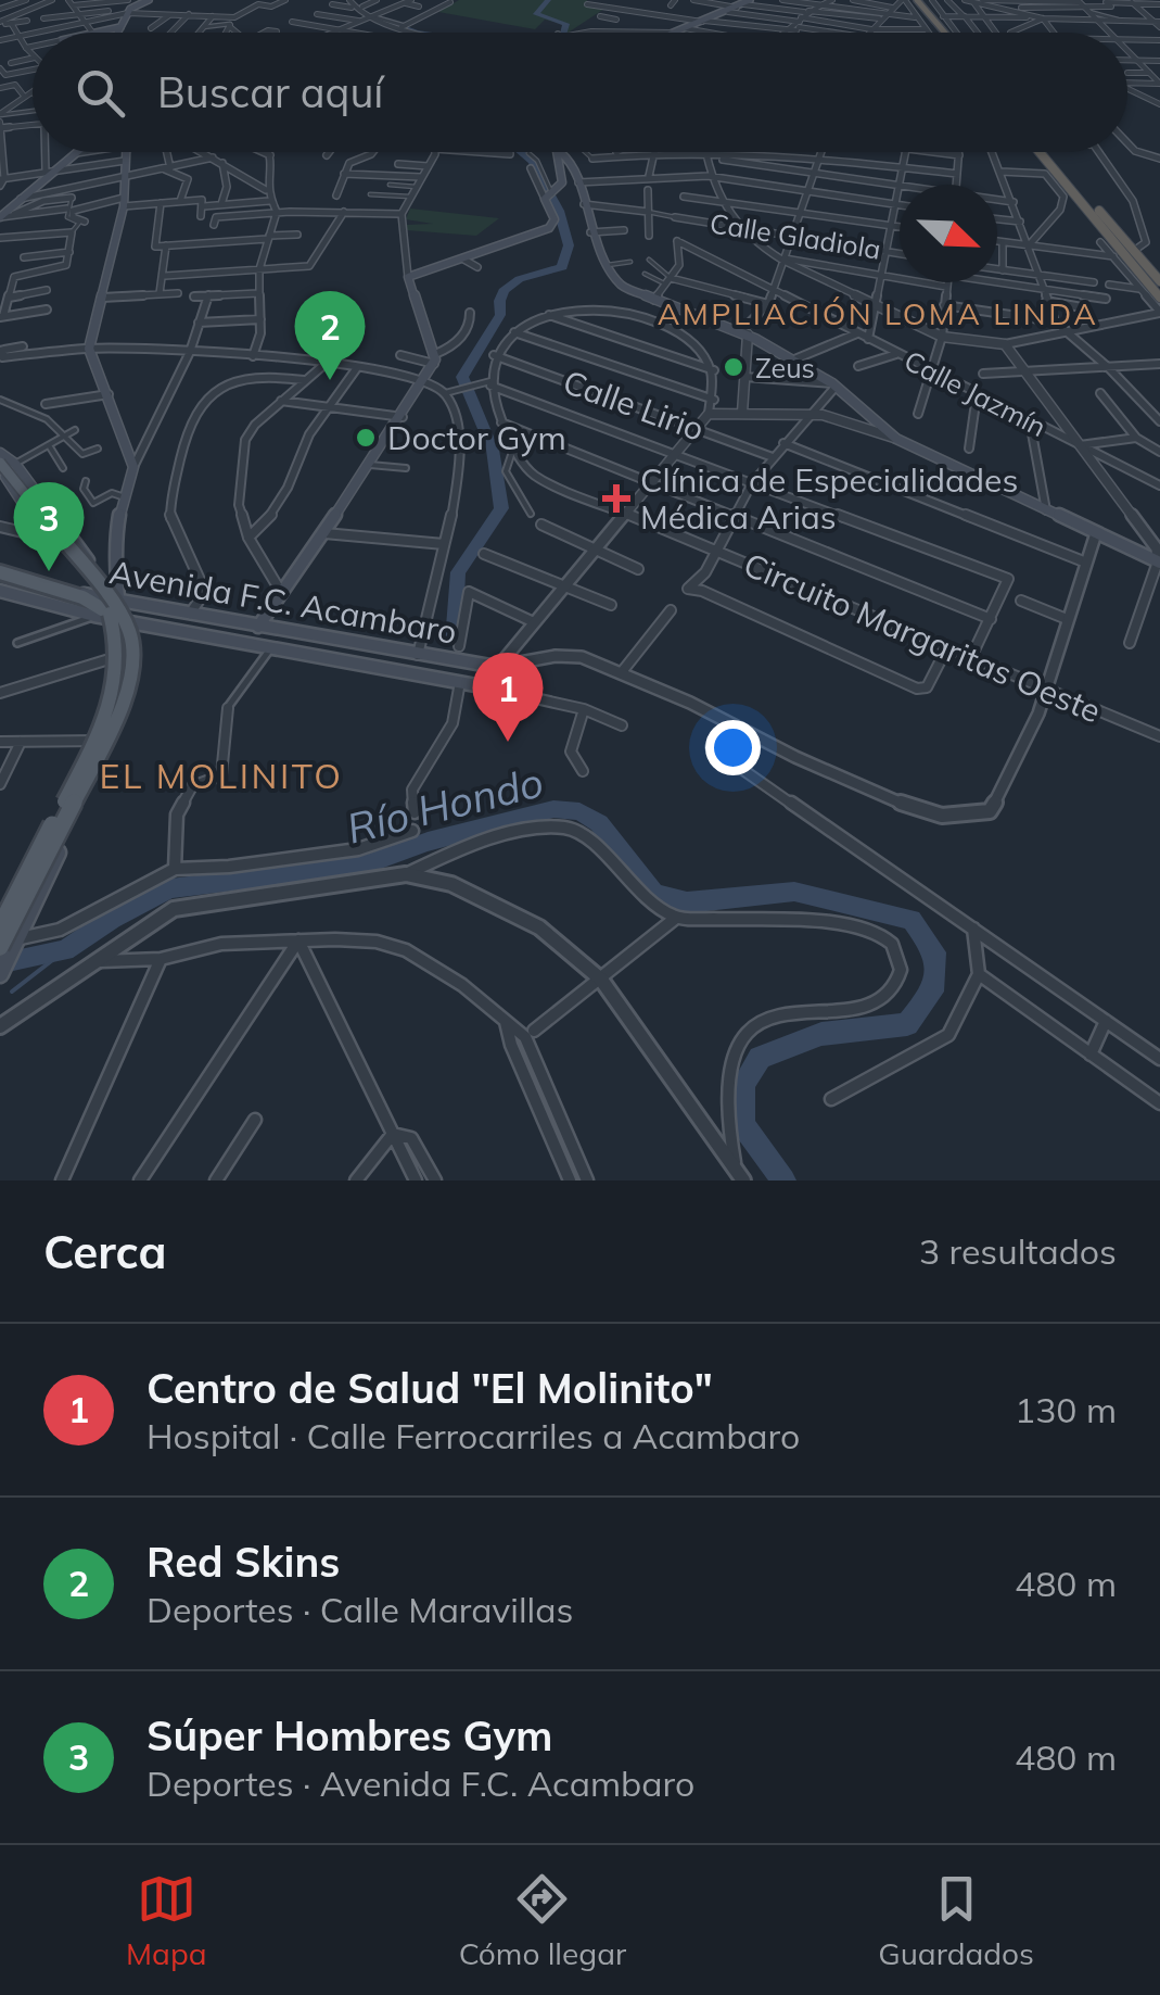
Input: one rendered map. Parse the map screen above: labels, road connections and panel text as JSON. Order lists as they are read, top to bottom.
{
  "streets": {
    "main road": ["Avenida F.C. Acambaro"],
    "street": [
      "Calle Gladiola",
      "Calle Jazmín",
      "Calle Lirio",
      "Circuito Margaritas Oeste"
    ]
  },
  "districts": ["AMPLIACIÓN LOMA LINDA", "EL MOLINITO"],
  "water": ["Río Hondo"],
  "places": {
    "other": ["Zeus", "Doctor Gym"],
    "health": ["Clínica de Especialidades Médica Arias"]
  },
  "north": "bottom right",
  "page": {
    "search": "Buscar aquí",
    "pins": ["2", "3", "1"],
    "heading": ["Cerca", "3 resultados"],
    "list": [
      {
        "mark": "1",
        "name": "Centro de Salud \"El Molinito\"",
        "note": "Hospital · Calle Ferrocarriles a Acambaro",
        "value": "130 m"
      },
      {
        "mark": "2",
        "name": "Red Skins",
        "note": "Deportes · Calle Maravillas",
        "value": "480 m"
      },
      {
        "mark": "3",
        "name": "Súper Hombres Gym",
        "note": "Deportes · Avenida F.C. Acambaro",
        "value": "480 m"
      }
    ],
    "nav": ["Mapa", "Cómo llegar", "Guardados"]
  }
}
